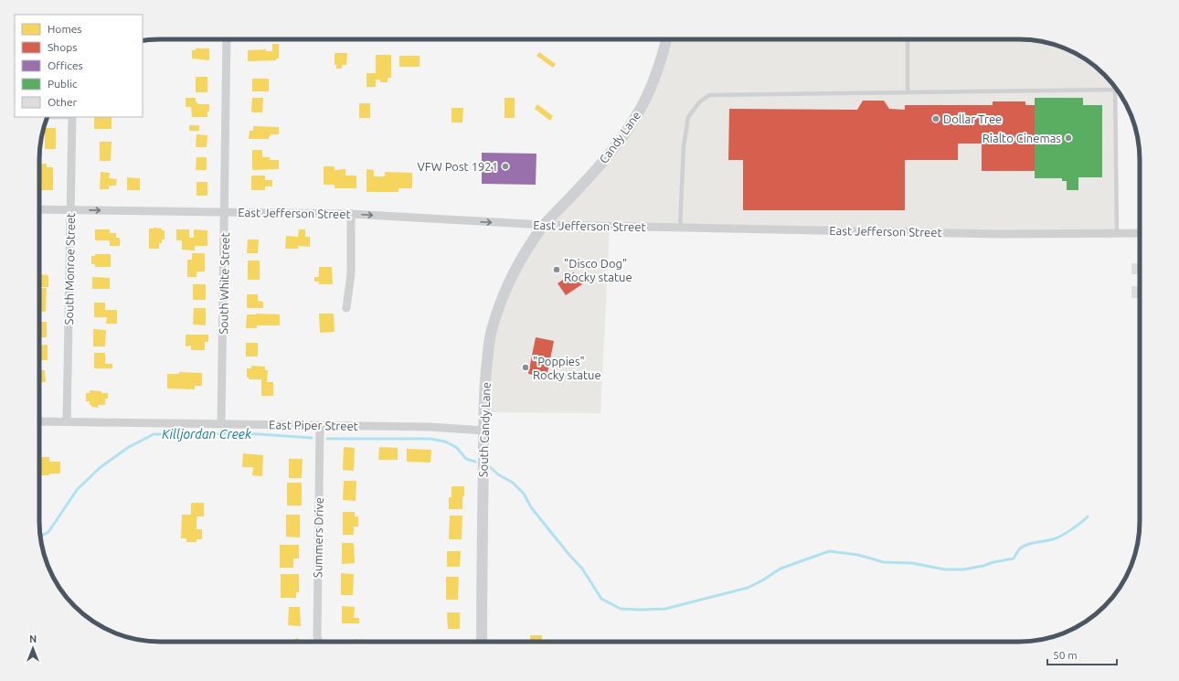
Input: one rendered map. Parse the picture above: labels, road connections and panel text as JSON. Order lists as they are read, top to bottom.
{
  "streets": {
    "main road": ["Candy Lane", "South Candy Lane"],
    "street": [
      "East Jefferson Street",
      "South Monroe Street",
      "South White Street",
      "East Piper Street",
      "Summers Drive"
    ]
  },
  "crossings": [
    ["Candy Lane", "East Jefferson Street"],
    ["Candy Lane", "South Candy Lane"],
    ["East Jefferson Street", "South Monroe Street"],
    ["East Jefferson Street", "South White Street"],
    ["East Jefferson Street", "South Candy Lane"],
    ["South Monroe Street", "East Piper Street"],
    ["South White Street", "East Piper Street"],
    ["East Piper Street", "South Candy Lane"],
    ["East Piper Street", "Summers Drive"]
  ],
  "water": ["Killjordan Creek"],
  "places": [
    "Dollar Tree",
    "Rialto Cinemas",
    "VFW Post 1921",
    "\"Disco Dog\" Rocky statue",
    "\"Poppies\" Rocky statue"
  ],
  "legend": [
    "Homes",
    "Shops",
    "Offices",
    "Public",
    "Other"
  ],
  "scale_bar": "50 m",
  "north": "top"
}
